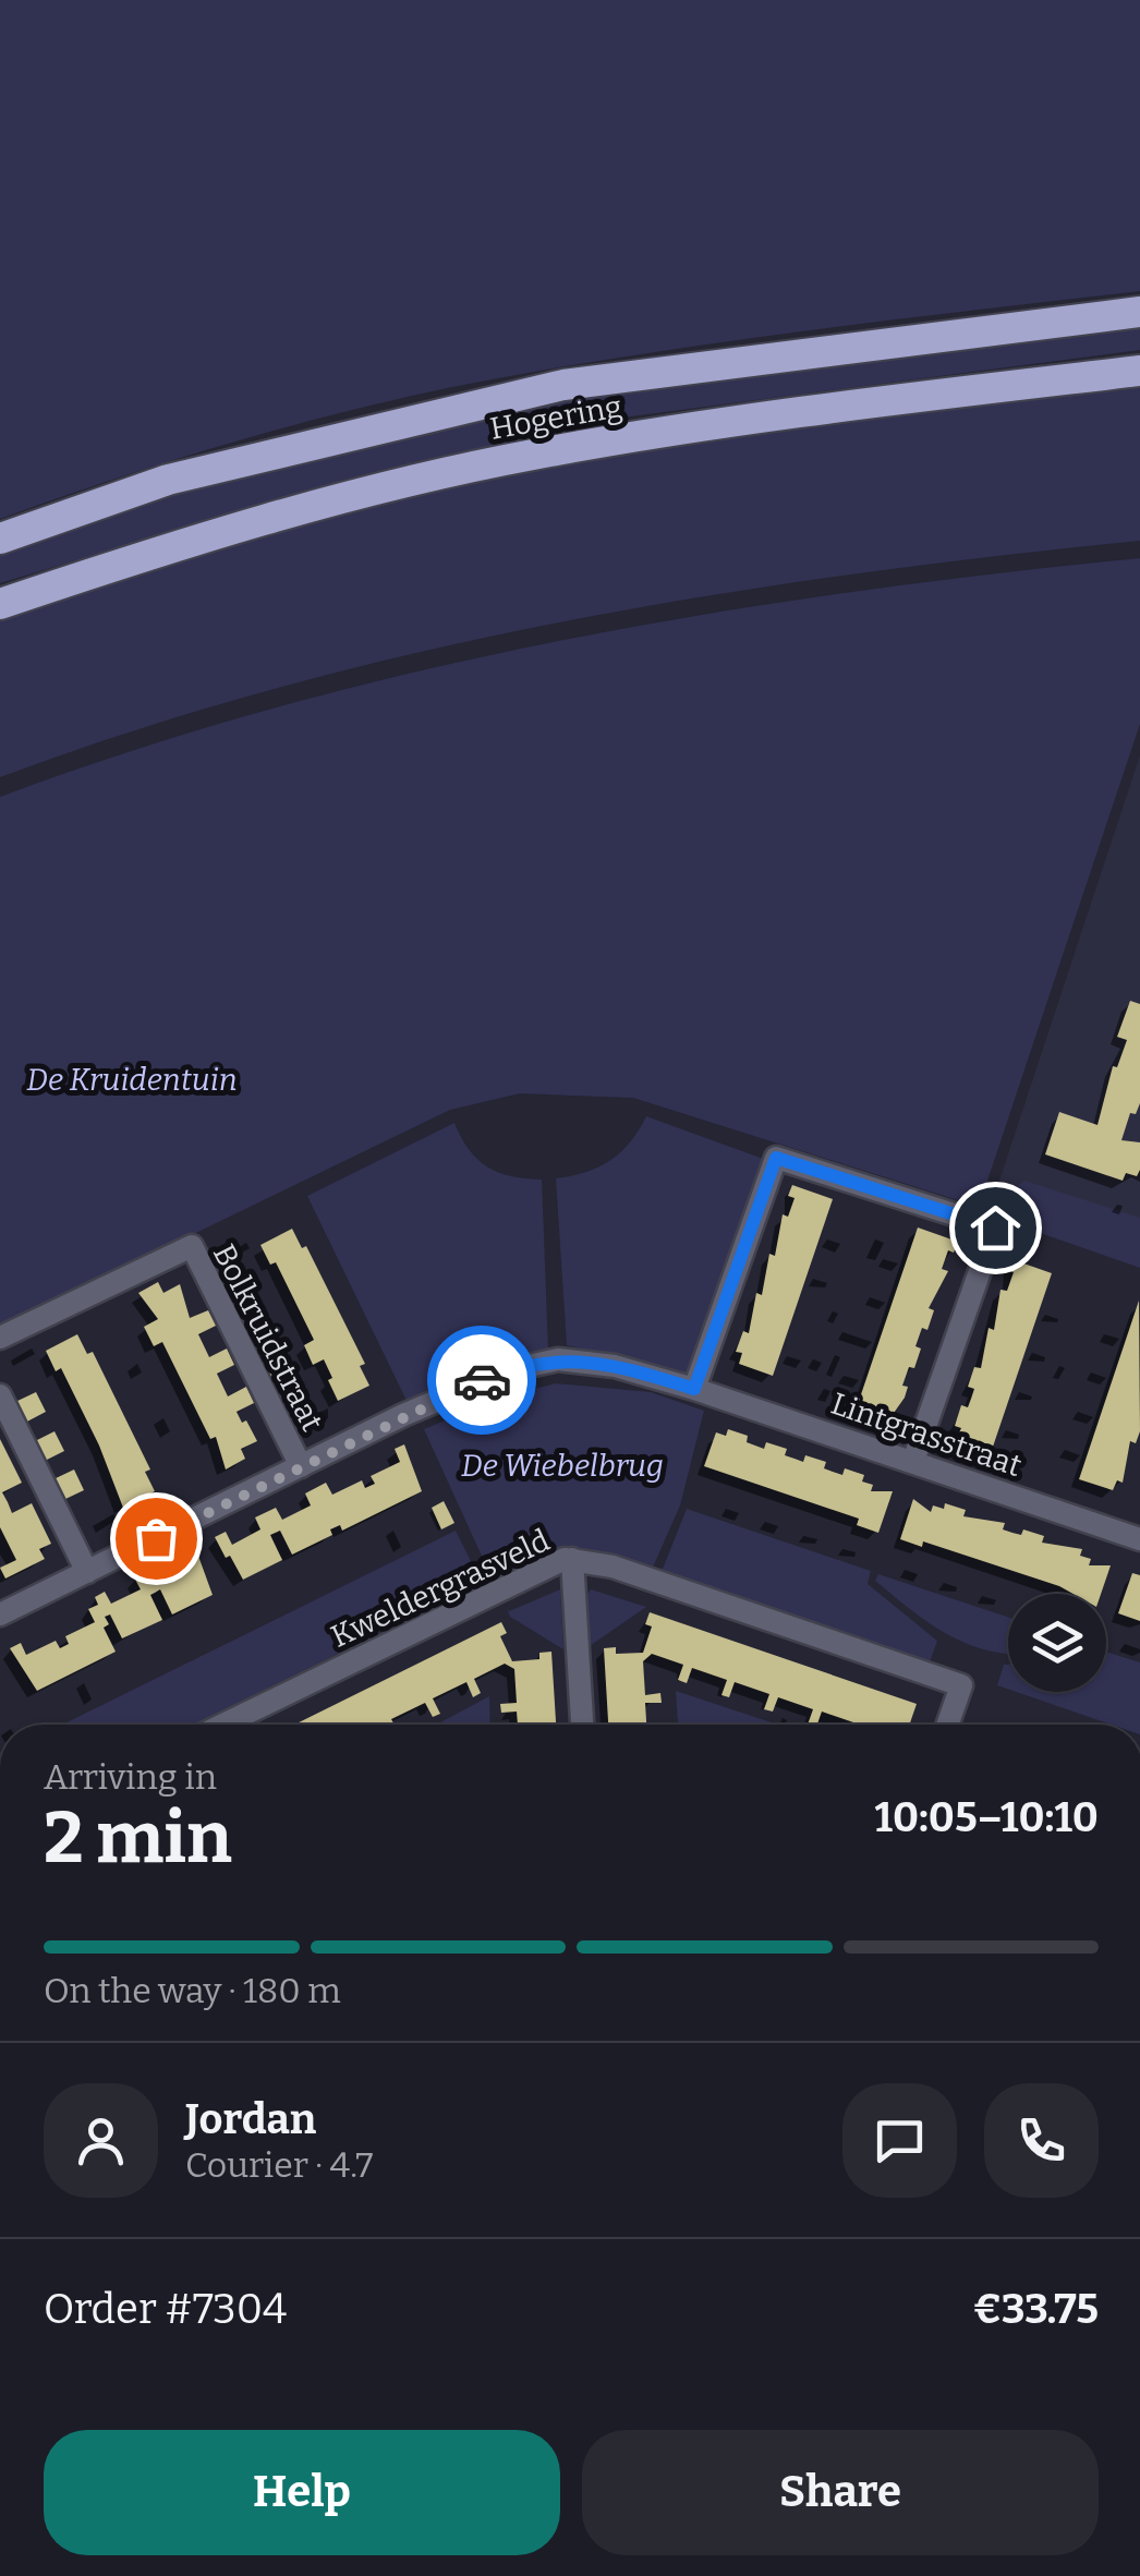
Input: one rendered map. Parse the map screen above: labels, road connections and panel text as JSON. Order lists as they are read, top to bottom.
{
  "streets": {
    "highway": ["Hogering"],
    "street": ["Bolkruidstraat", "Lintgrasstraat", "Kweldergrasveld"]
  },
  "crossings": [
    ["Bolkruidstraat", "Lintgrasstraat"]
  ],
  "parks": ["De Kruidentuin", "De Wiebelbrug"],
  "page": {
    "heading": ["2 min", "Arriving in", "10:05–10:10"],
    "panel": [
      "Jordan",
      "Courier · 4.7",
      "Order #7304",
      "€33.75"
    ],
    "bar": "On the way · 180 m",
    "buttons": ["Help", "Share"]
  }
}
